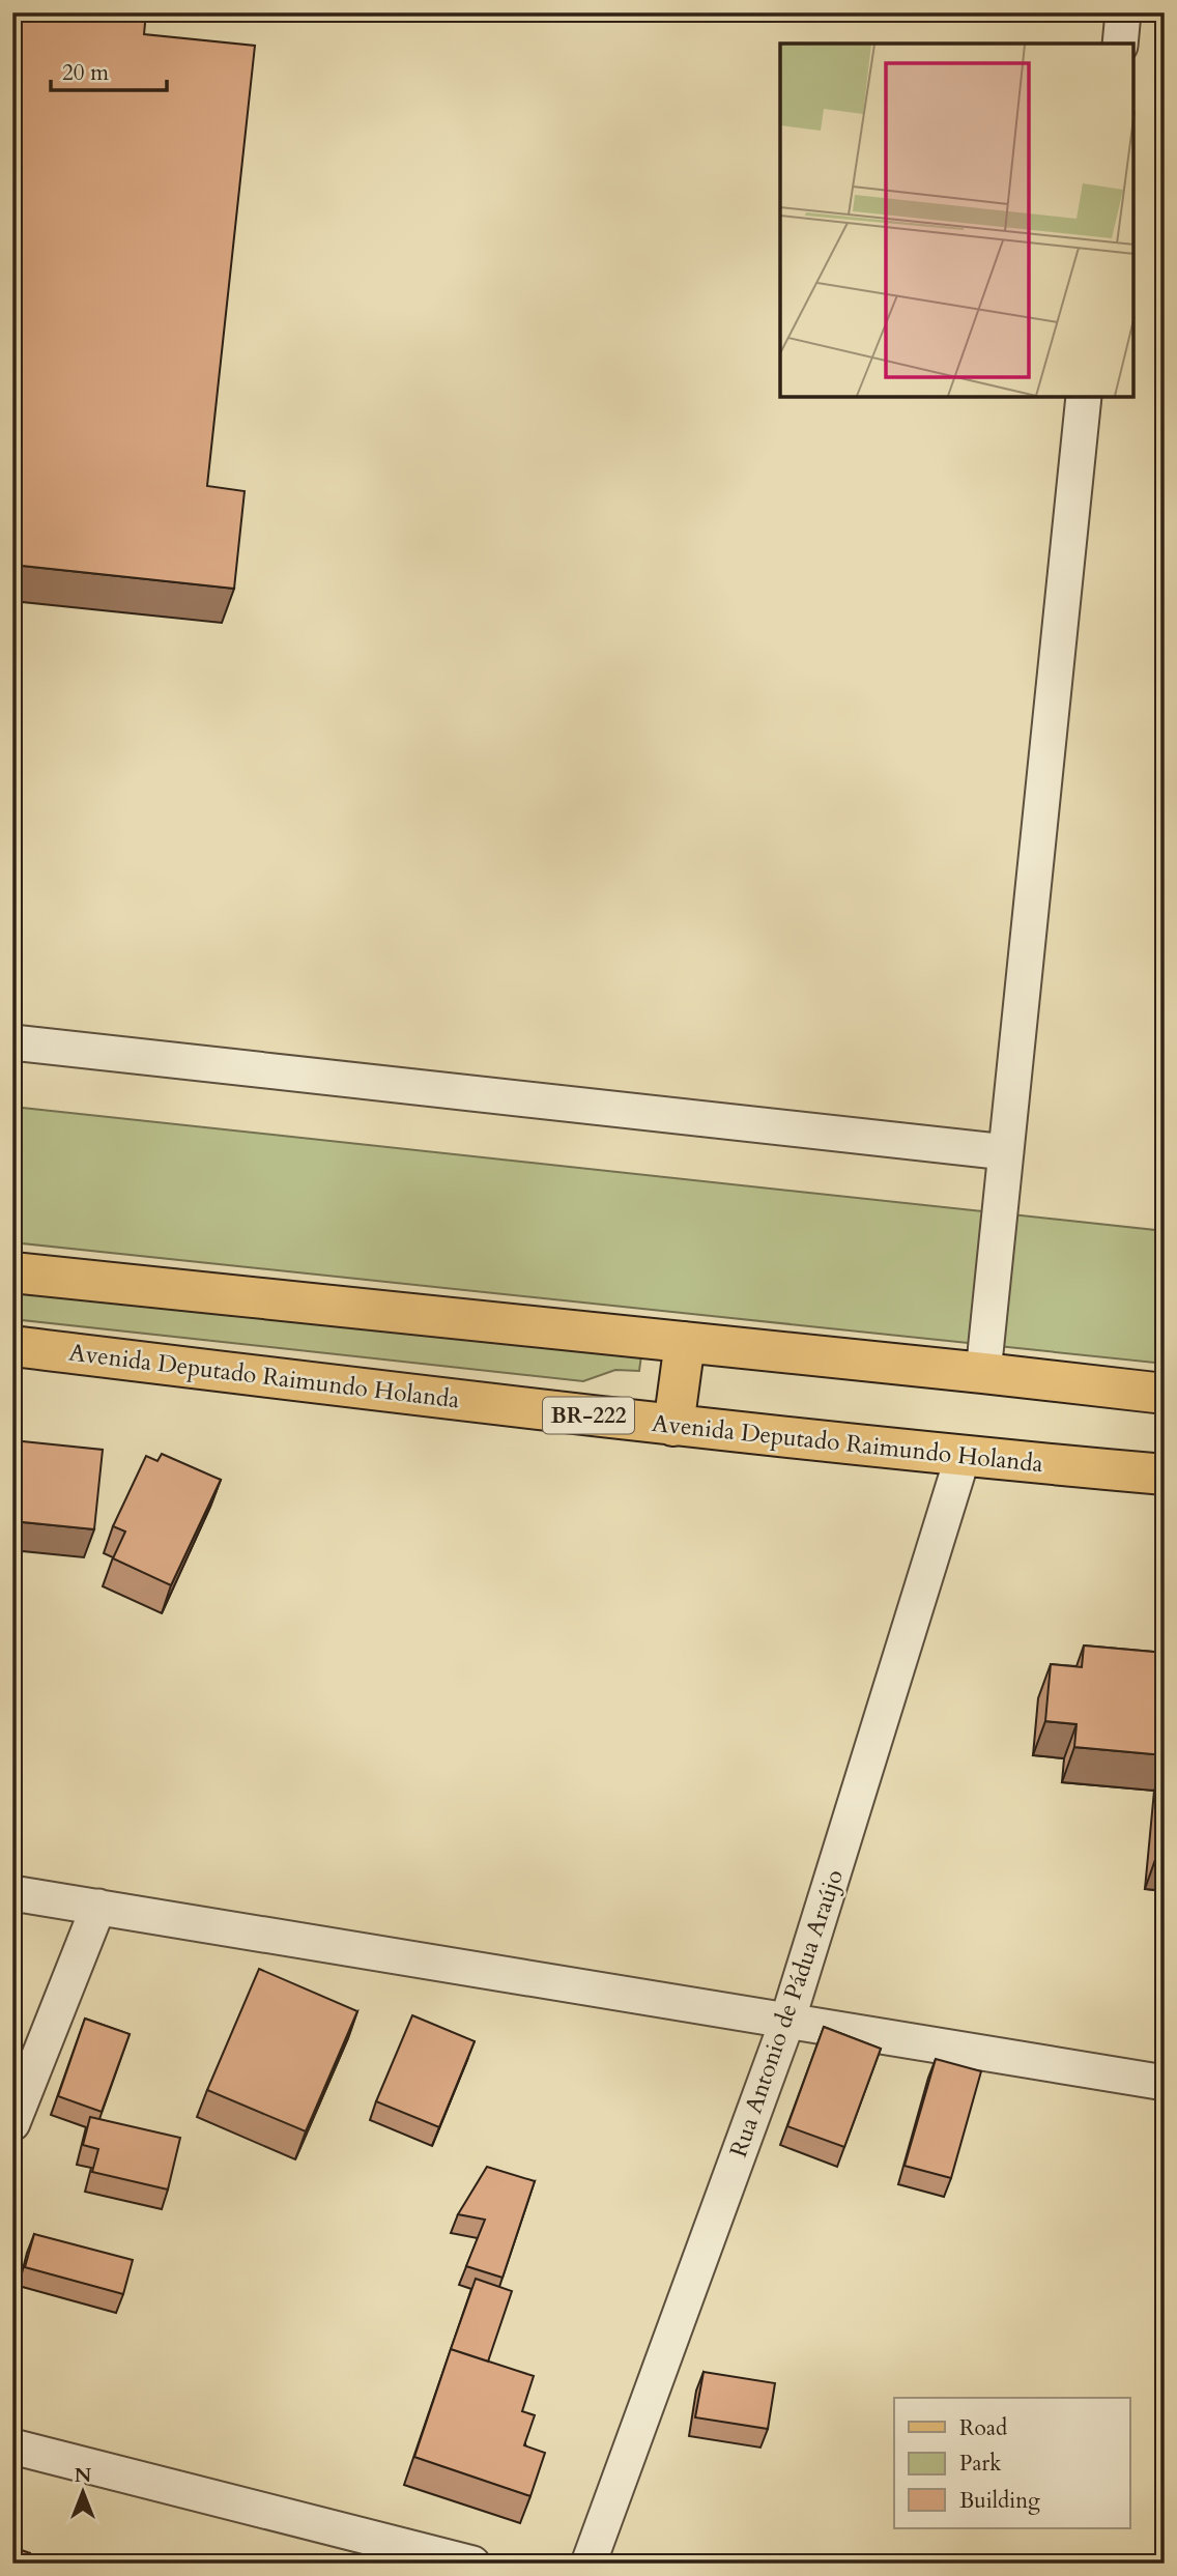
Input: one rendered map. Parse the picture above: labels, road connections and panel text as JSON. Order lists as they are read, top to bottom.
{
  "streets": {
    "main road": ["Avenida Deputado Raimundo Holanda", "BR-222"],
    "street": ["Rua Antonio de Pádua Araújo"]
  },
  "crossings": [
    ["Avenida Deputado Raimundo Holanda", "Rua Antonio de Pádua Araújo"]
  ],
  "legend": ["Road", "Park", "Building"],
  "scale_bar": "20 m",
  "north": "top"
}
